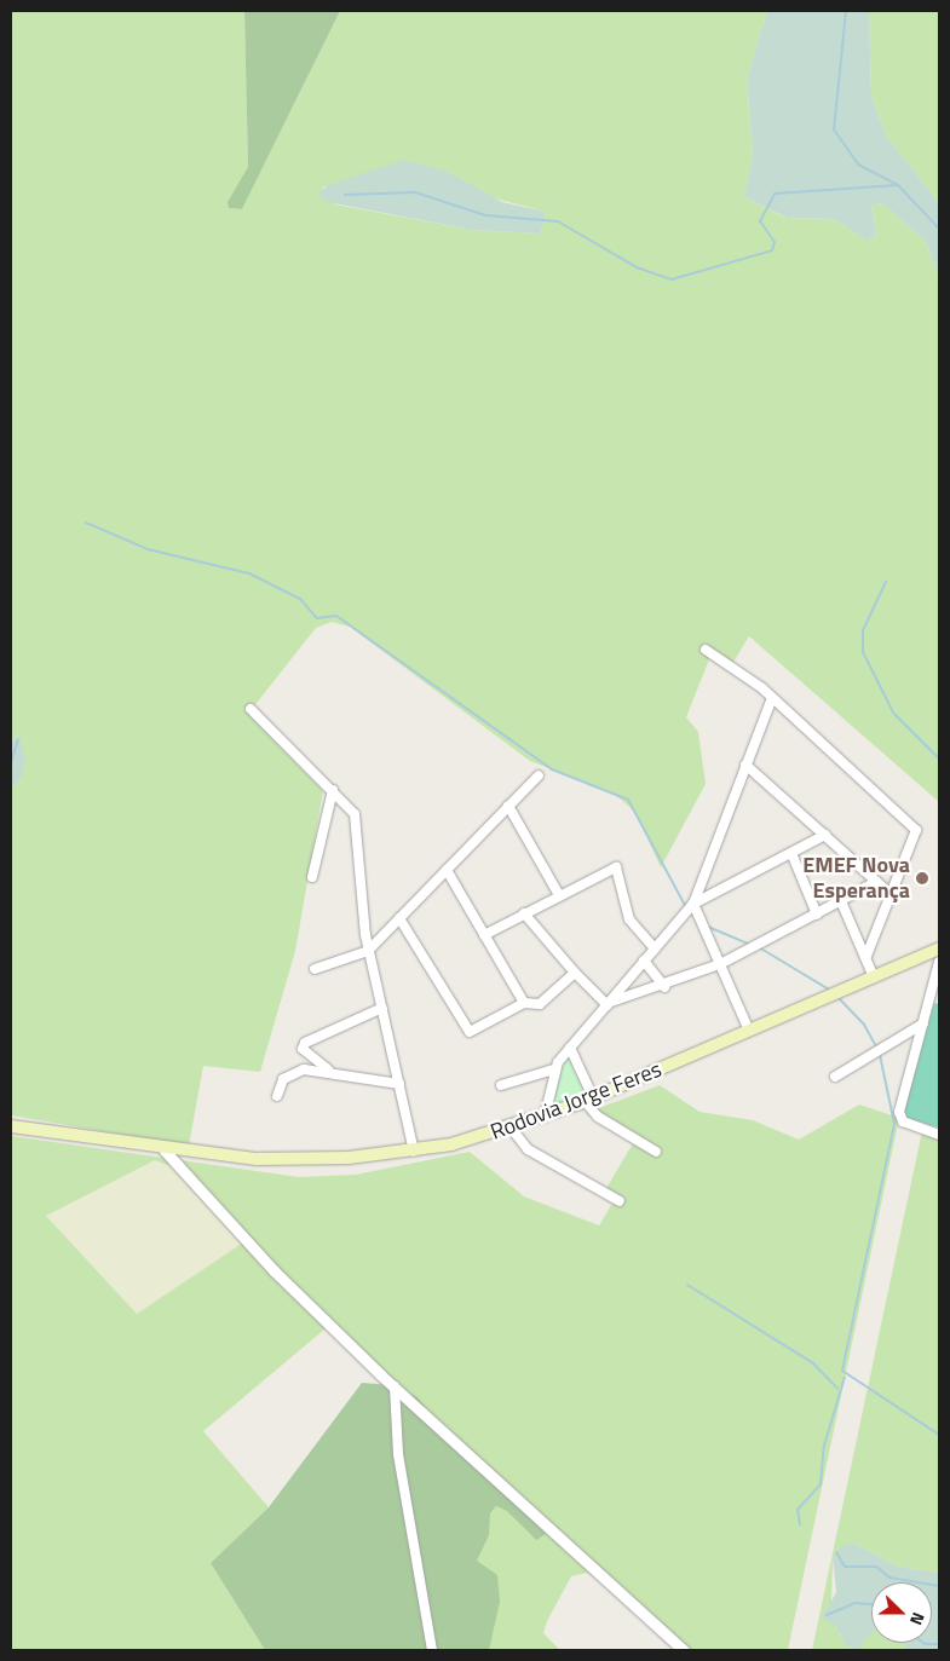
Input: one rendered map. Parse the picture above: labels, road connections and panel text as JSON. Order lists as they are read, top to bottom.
{
  "streets": {
    "main road": ["Rodovia Jorge Feres"]
  },
  "places": ["EMEF Nova Esperança"],
  "north": "right"
}
